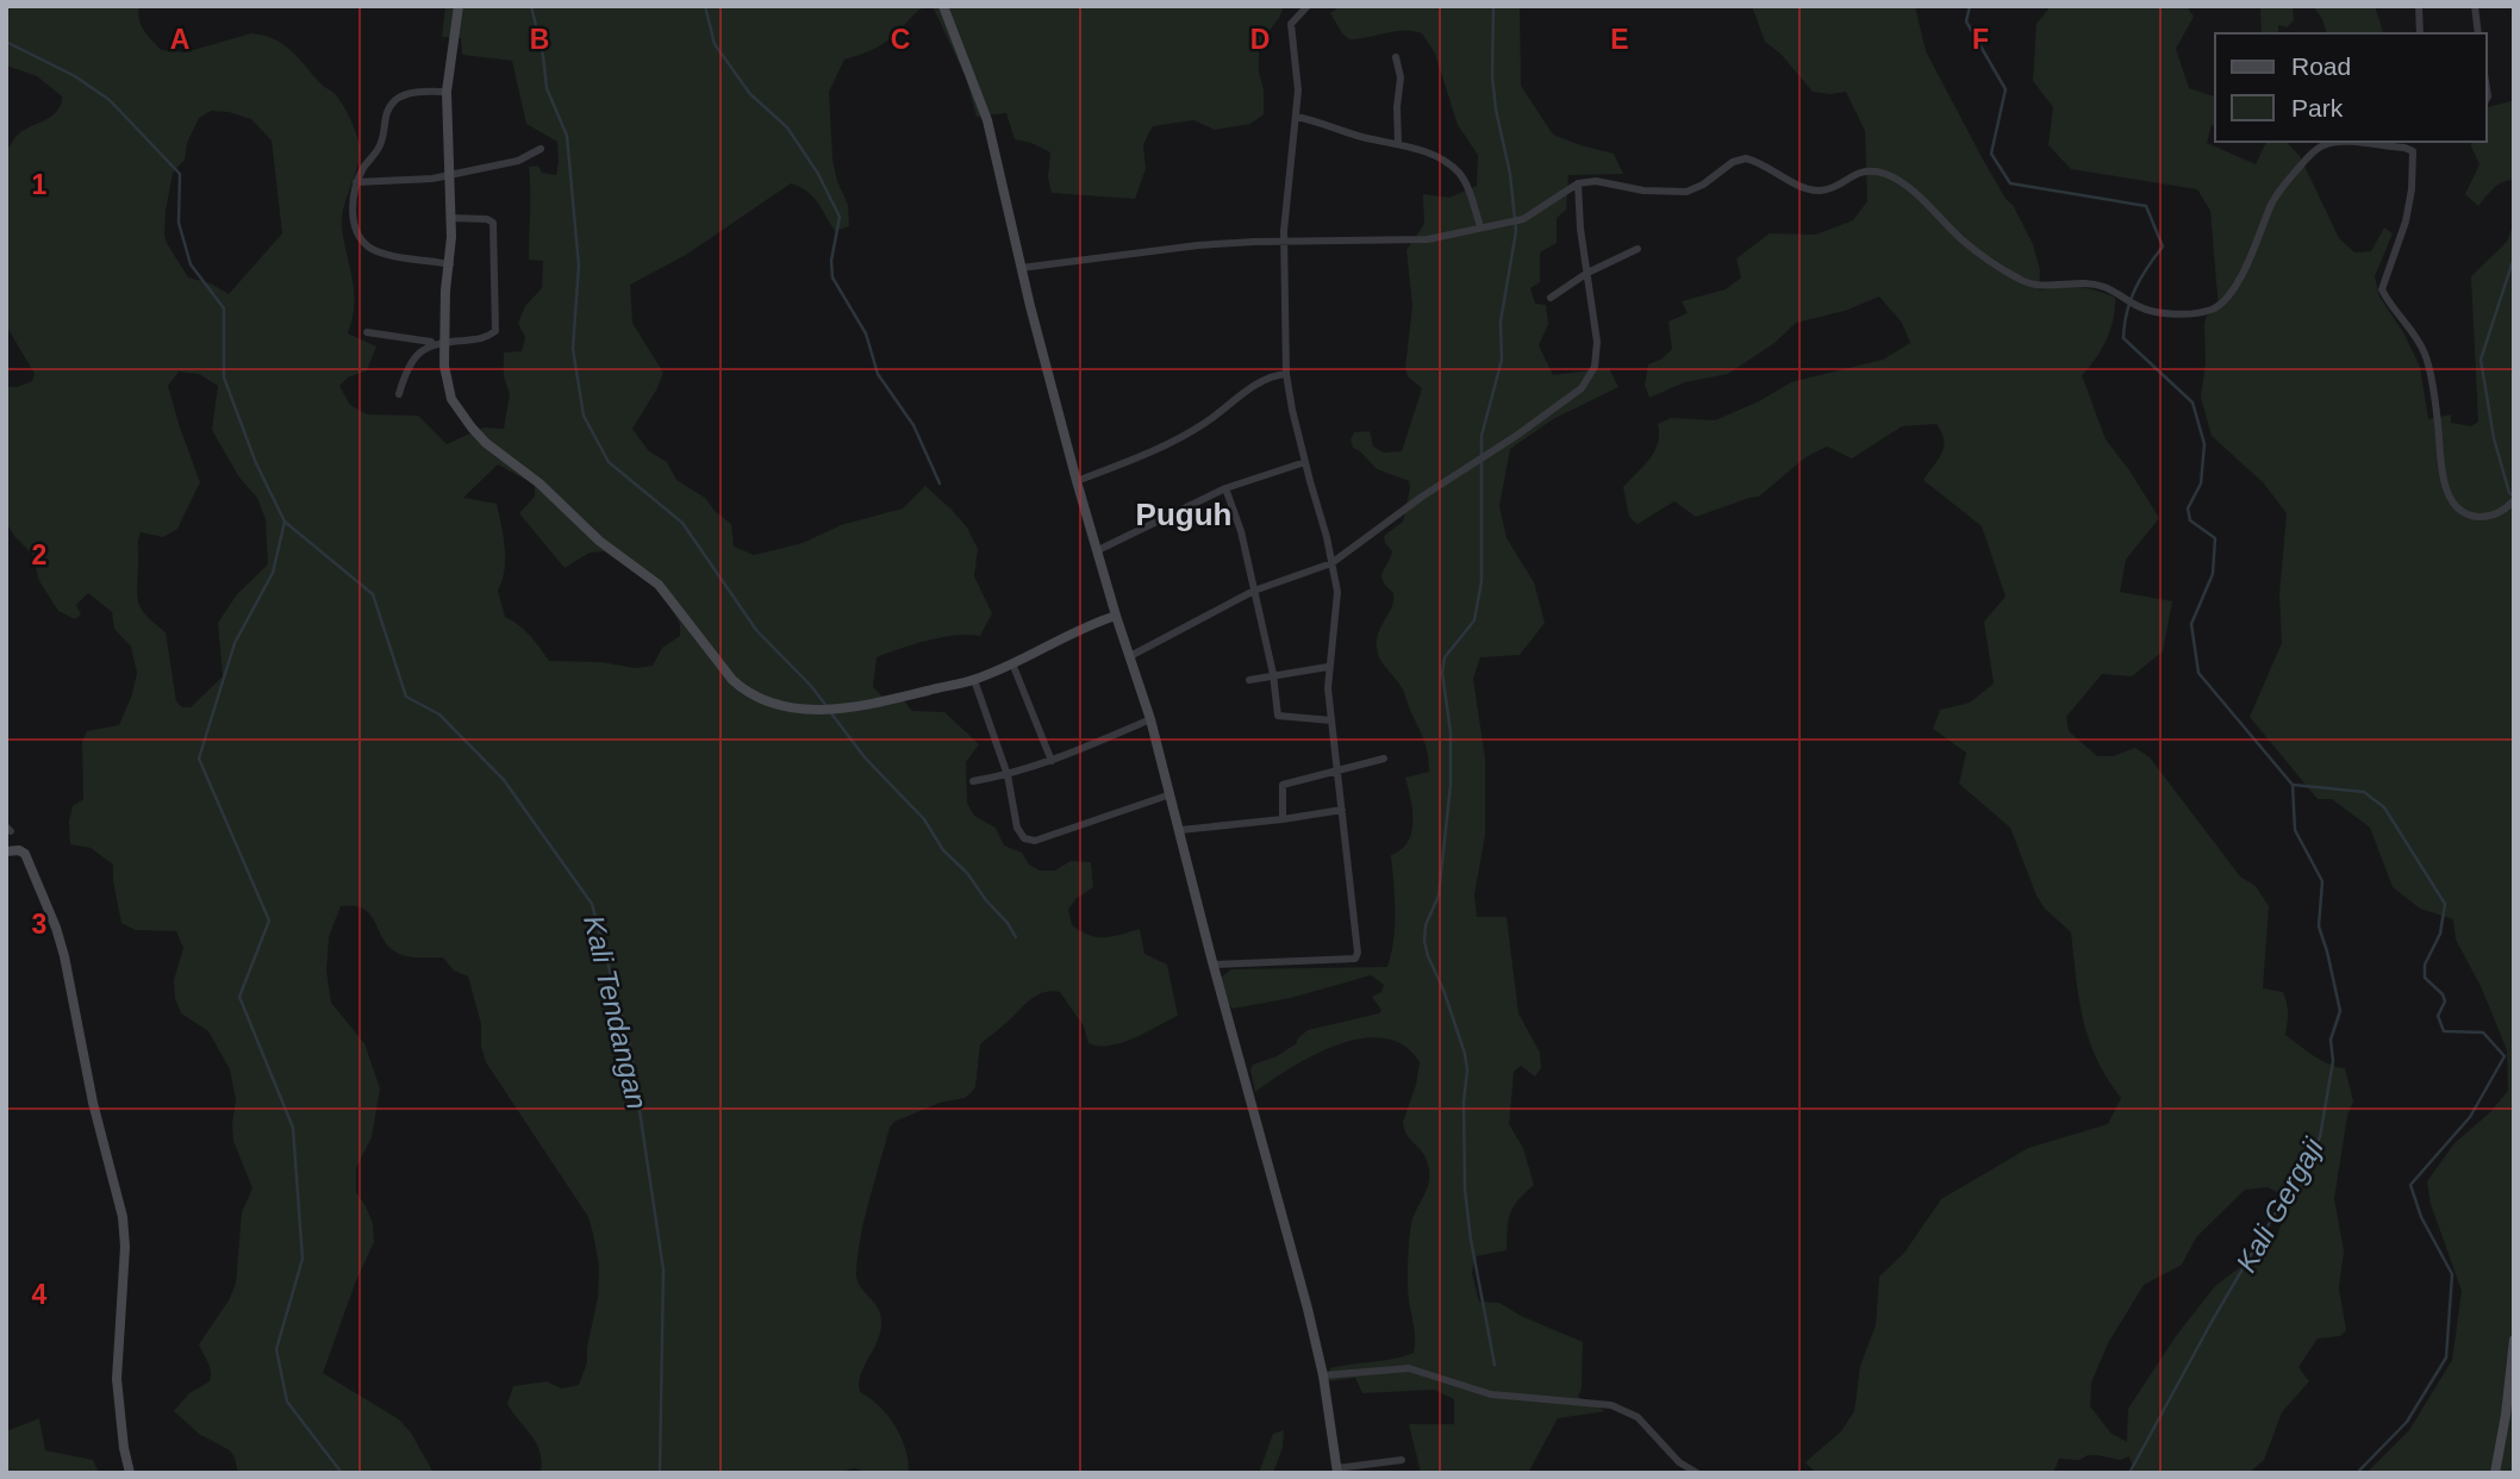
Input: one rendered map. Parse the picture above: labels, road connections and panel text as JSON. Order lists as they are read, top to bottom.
{
  "districts": ["Puguh"],
  "water": ["Kali Tendangan", "Kali Gergaji"],
  "legend": ["Road", "Park"],
  "grid": {
    "columns": [
      "A",
      "B",
      "C",
      "D",
      "E",
      "F"
    ],
    "rows": [
      "1",
      "2",
      "3",
      "4"
    ]
  }
}
